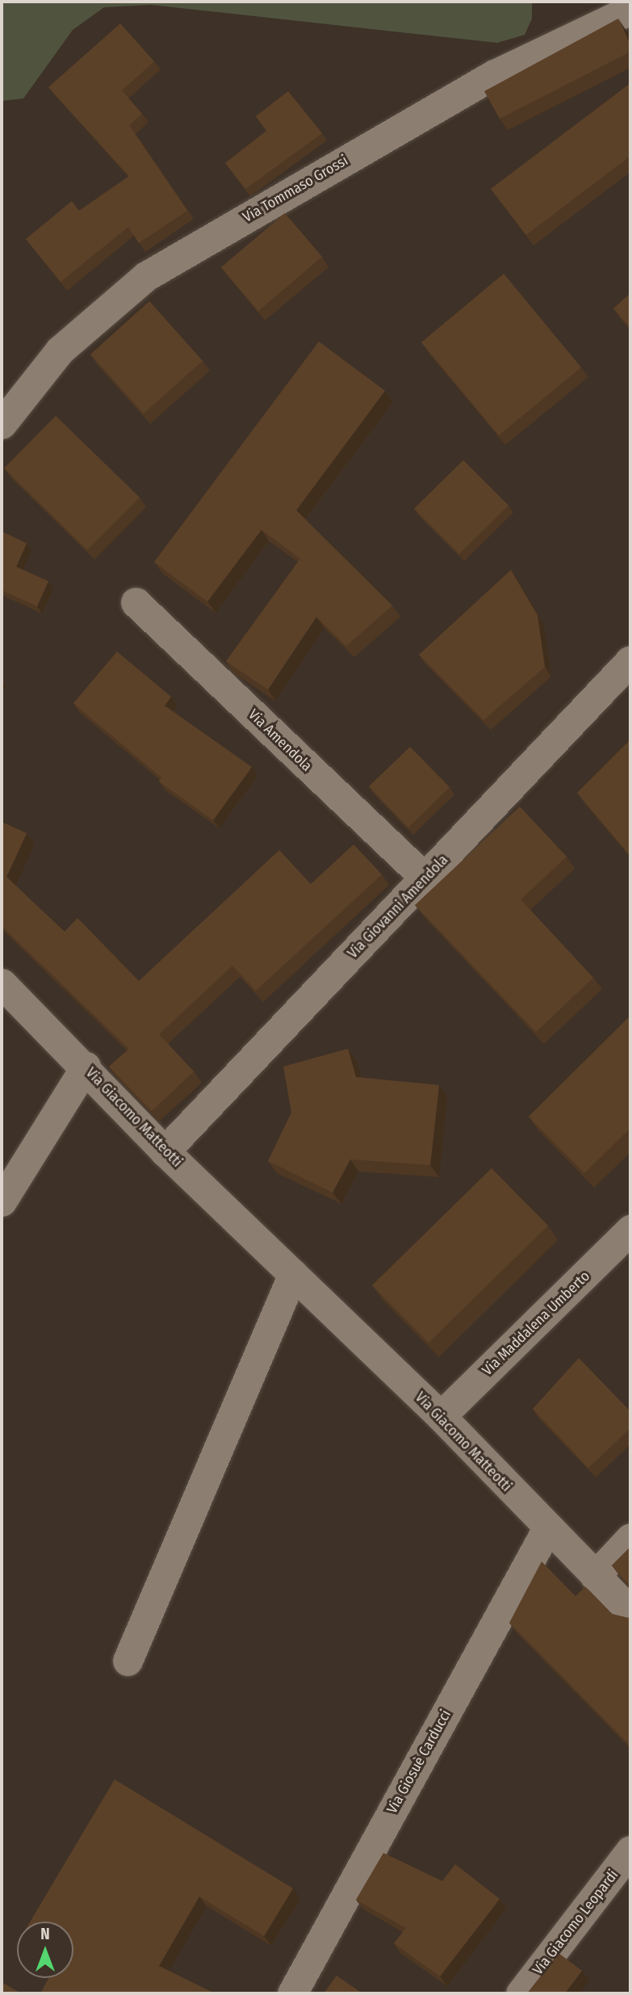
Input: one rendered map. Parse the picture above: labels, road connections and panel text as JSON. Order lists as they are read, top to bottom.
{
  "streets": {
    "street": [
      "Via Tommaso Grossi",
      "Via Amendola",
      "Via Giovanni Amendola",
      "Via Giacomo Matteotti",
      "Via Maddalena Umberto",
      "Via Giosuè Carducci",
      "Via Giacomo Leopardi"
    ]
  },
  "crossings": [
    ["Via Amendola", "Via Giovanni Amendola"],
    ["Via Giovanni Amendola", "Via Giacomo Matteotti"],
    ["Via Giacomo Matteotti", "Via Maddalena Umberto"],
    ["Via Giacomo Matteotti", "Via Giosuè Carducci"]
  ],
  "north": "top"
}
